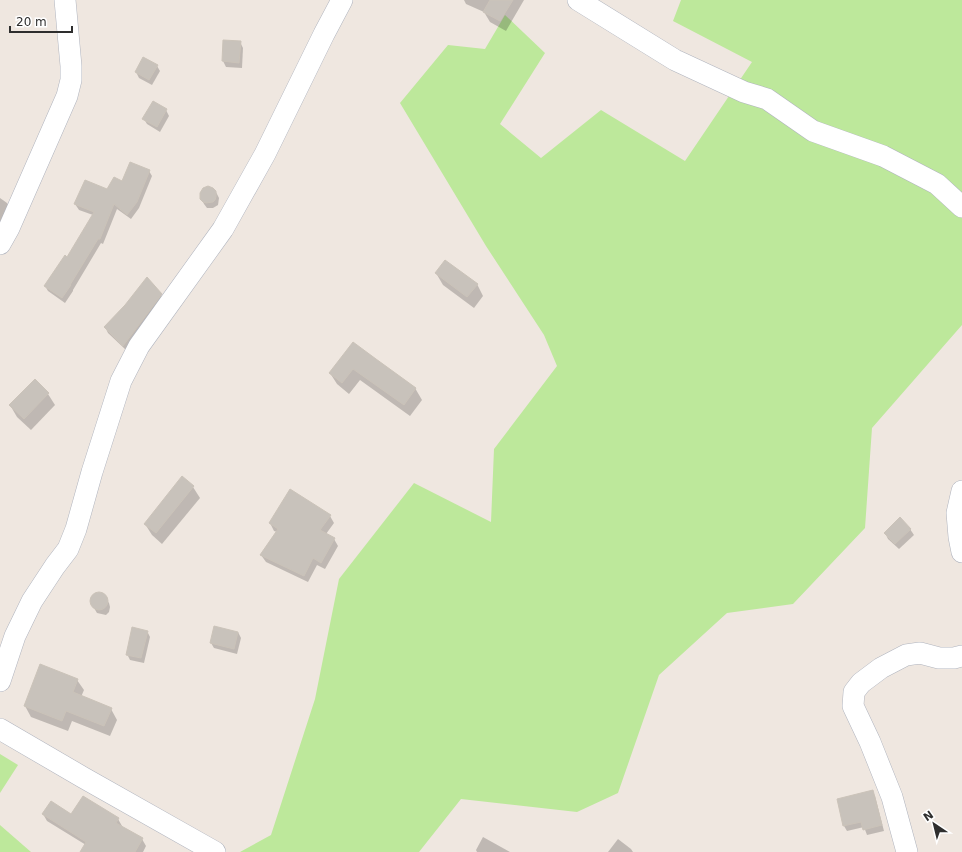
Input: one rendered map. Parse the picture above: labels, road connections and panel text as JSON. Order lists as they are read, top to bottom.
{
  "scale_bar": "20 m",
  "north": "top left"
}
